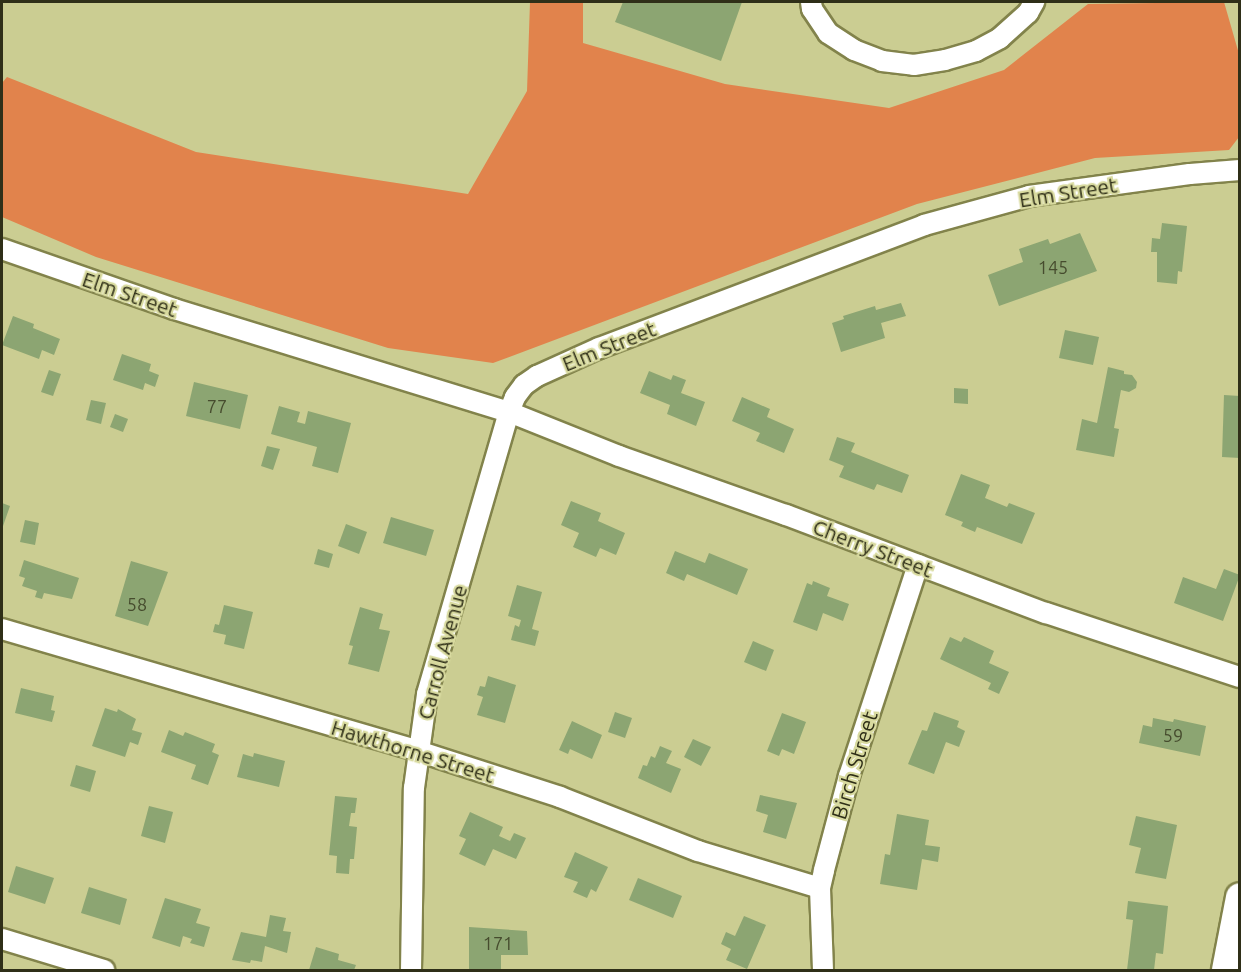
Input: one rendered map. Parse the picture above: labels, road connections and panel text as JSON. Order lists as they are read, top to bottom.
{
  "streets": {
    "street": [
      "Elm Street",
      "Cherry Street",
      "Carroll Avenue",
      "Hawthorne Street",
      "Birch Street"
    ]
  },
  "crossings": [
    ["Elm Street", "Cherry Street"],
    ["Elm Street", "Carroll Avenue"],
    ["Cherry Street", "Carroll Avenue"],
    ["Cherry Street", "Birch Street"],
    ["Carroll Avenue", "Hawthorne Street"],
    ["Hawthorne Street", "Birch Street"]
  ],
  "house_numbers": [
    "145",
    "77",
    "58",
    "59",
    "171"
  ]
}
